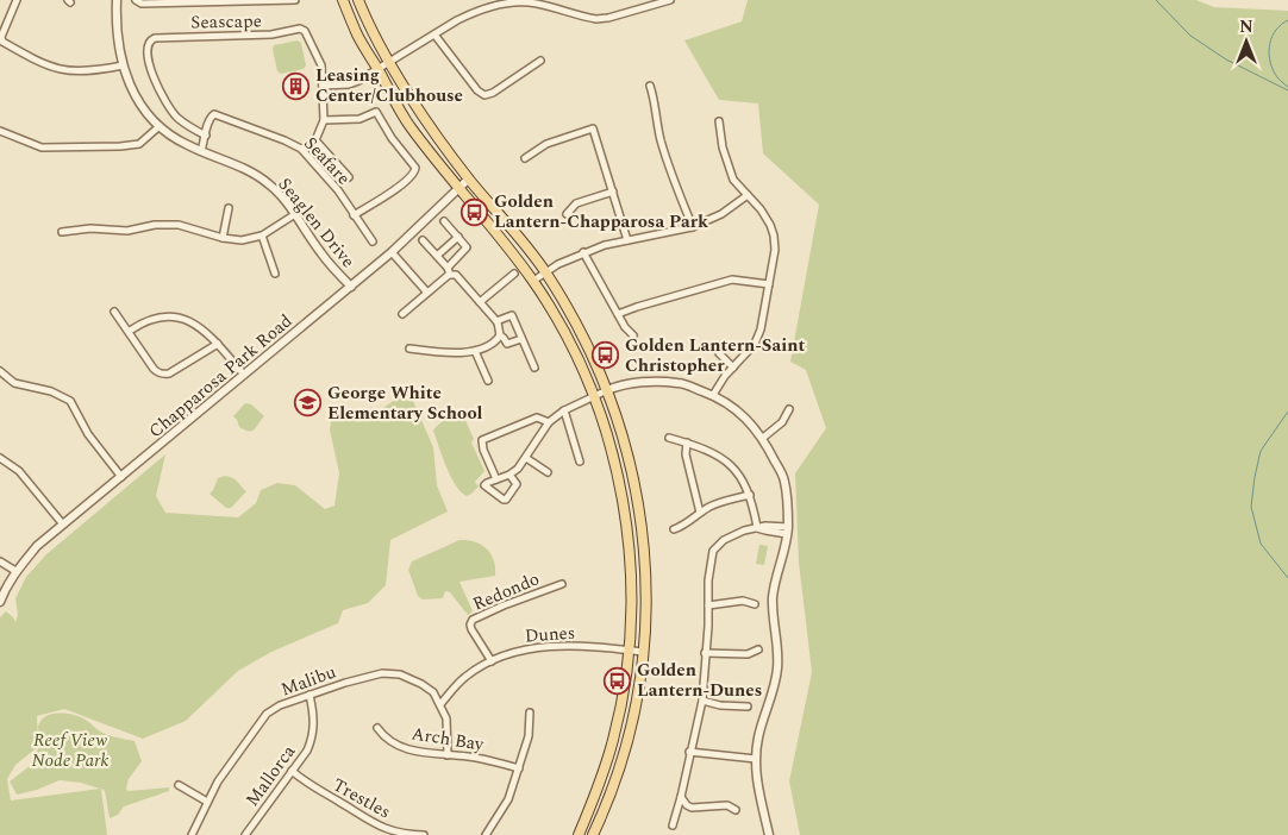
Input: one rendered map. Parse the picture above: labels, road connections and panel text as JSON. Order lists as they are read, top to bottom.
{
  "streets": {
    "street": [
      "Seascape",
      "Seafare",
      "Seaglen Drive",
      "Chapparosa Park Road",
      "Redondo",
      "Dunes",
      "Malibu",
      "Arch Bay",
      "Mallorca",
      "Trestles"
    ]
  },
  "crossings": [
    ["Seascape", "Seafare"],
    ["Seafare", "Seaglen Drive"],
    ["Seaglen Drive", "Chapparosa Park Road"],
    ["Redondo", "Dunes"],
    ["Dunes", "Malibu"],
    ["Malibu", "Mallorca"],
    ["Mallorca", "Trestles"]
  ],
  "parks": ["Reef View Node Park"],
  "places": {
    "building": ["Leasing Center/Clubhouse"],
    "bus stop": ["Golden Lantern-Chapparosa Park", "Golden Lantern-Saint Christopher", "Golden Lantern-Dunes"],
    "school or university": ["George White Elementary School"]
  },
  "north": "top"
}
